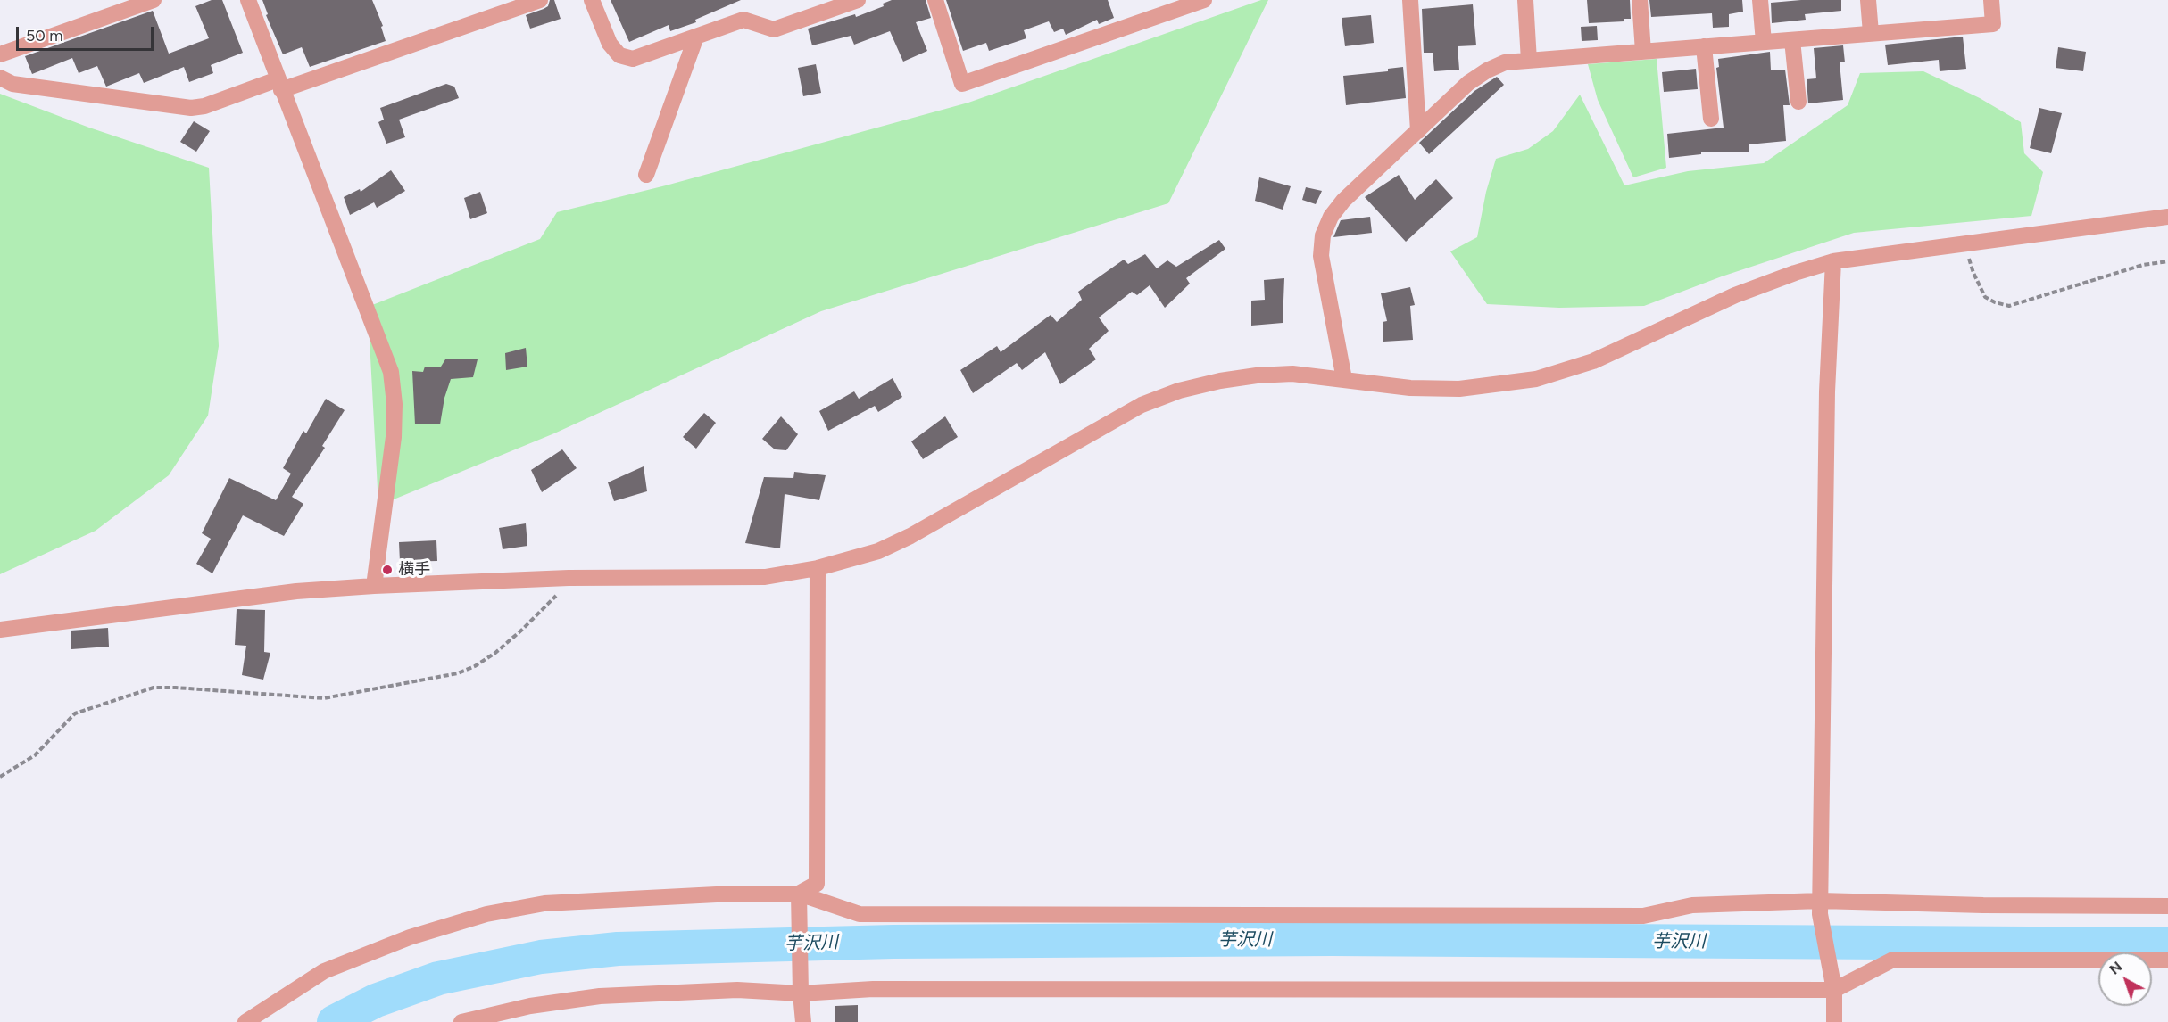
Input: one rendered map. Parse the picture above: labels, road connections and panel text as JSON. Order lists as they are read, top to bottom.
{
  "water": ["芋沢川"],
  "places": ["横手"],
  "scale_bar": "50 m",
  "north": "top left"
}
